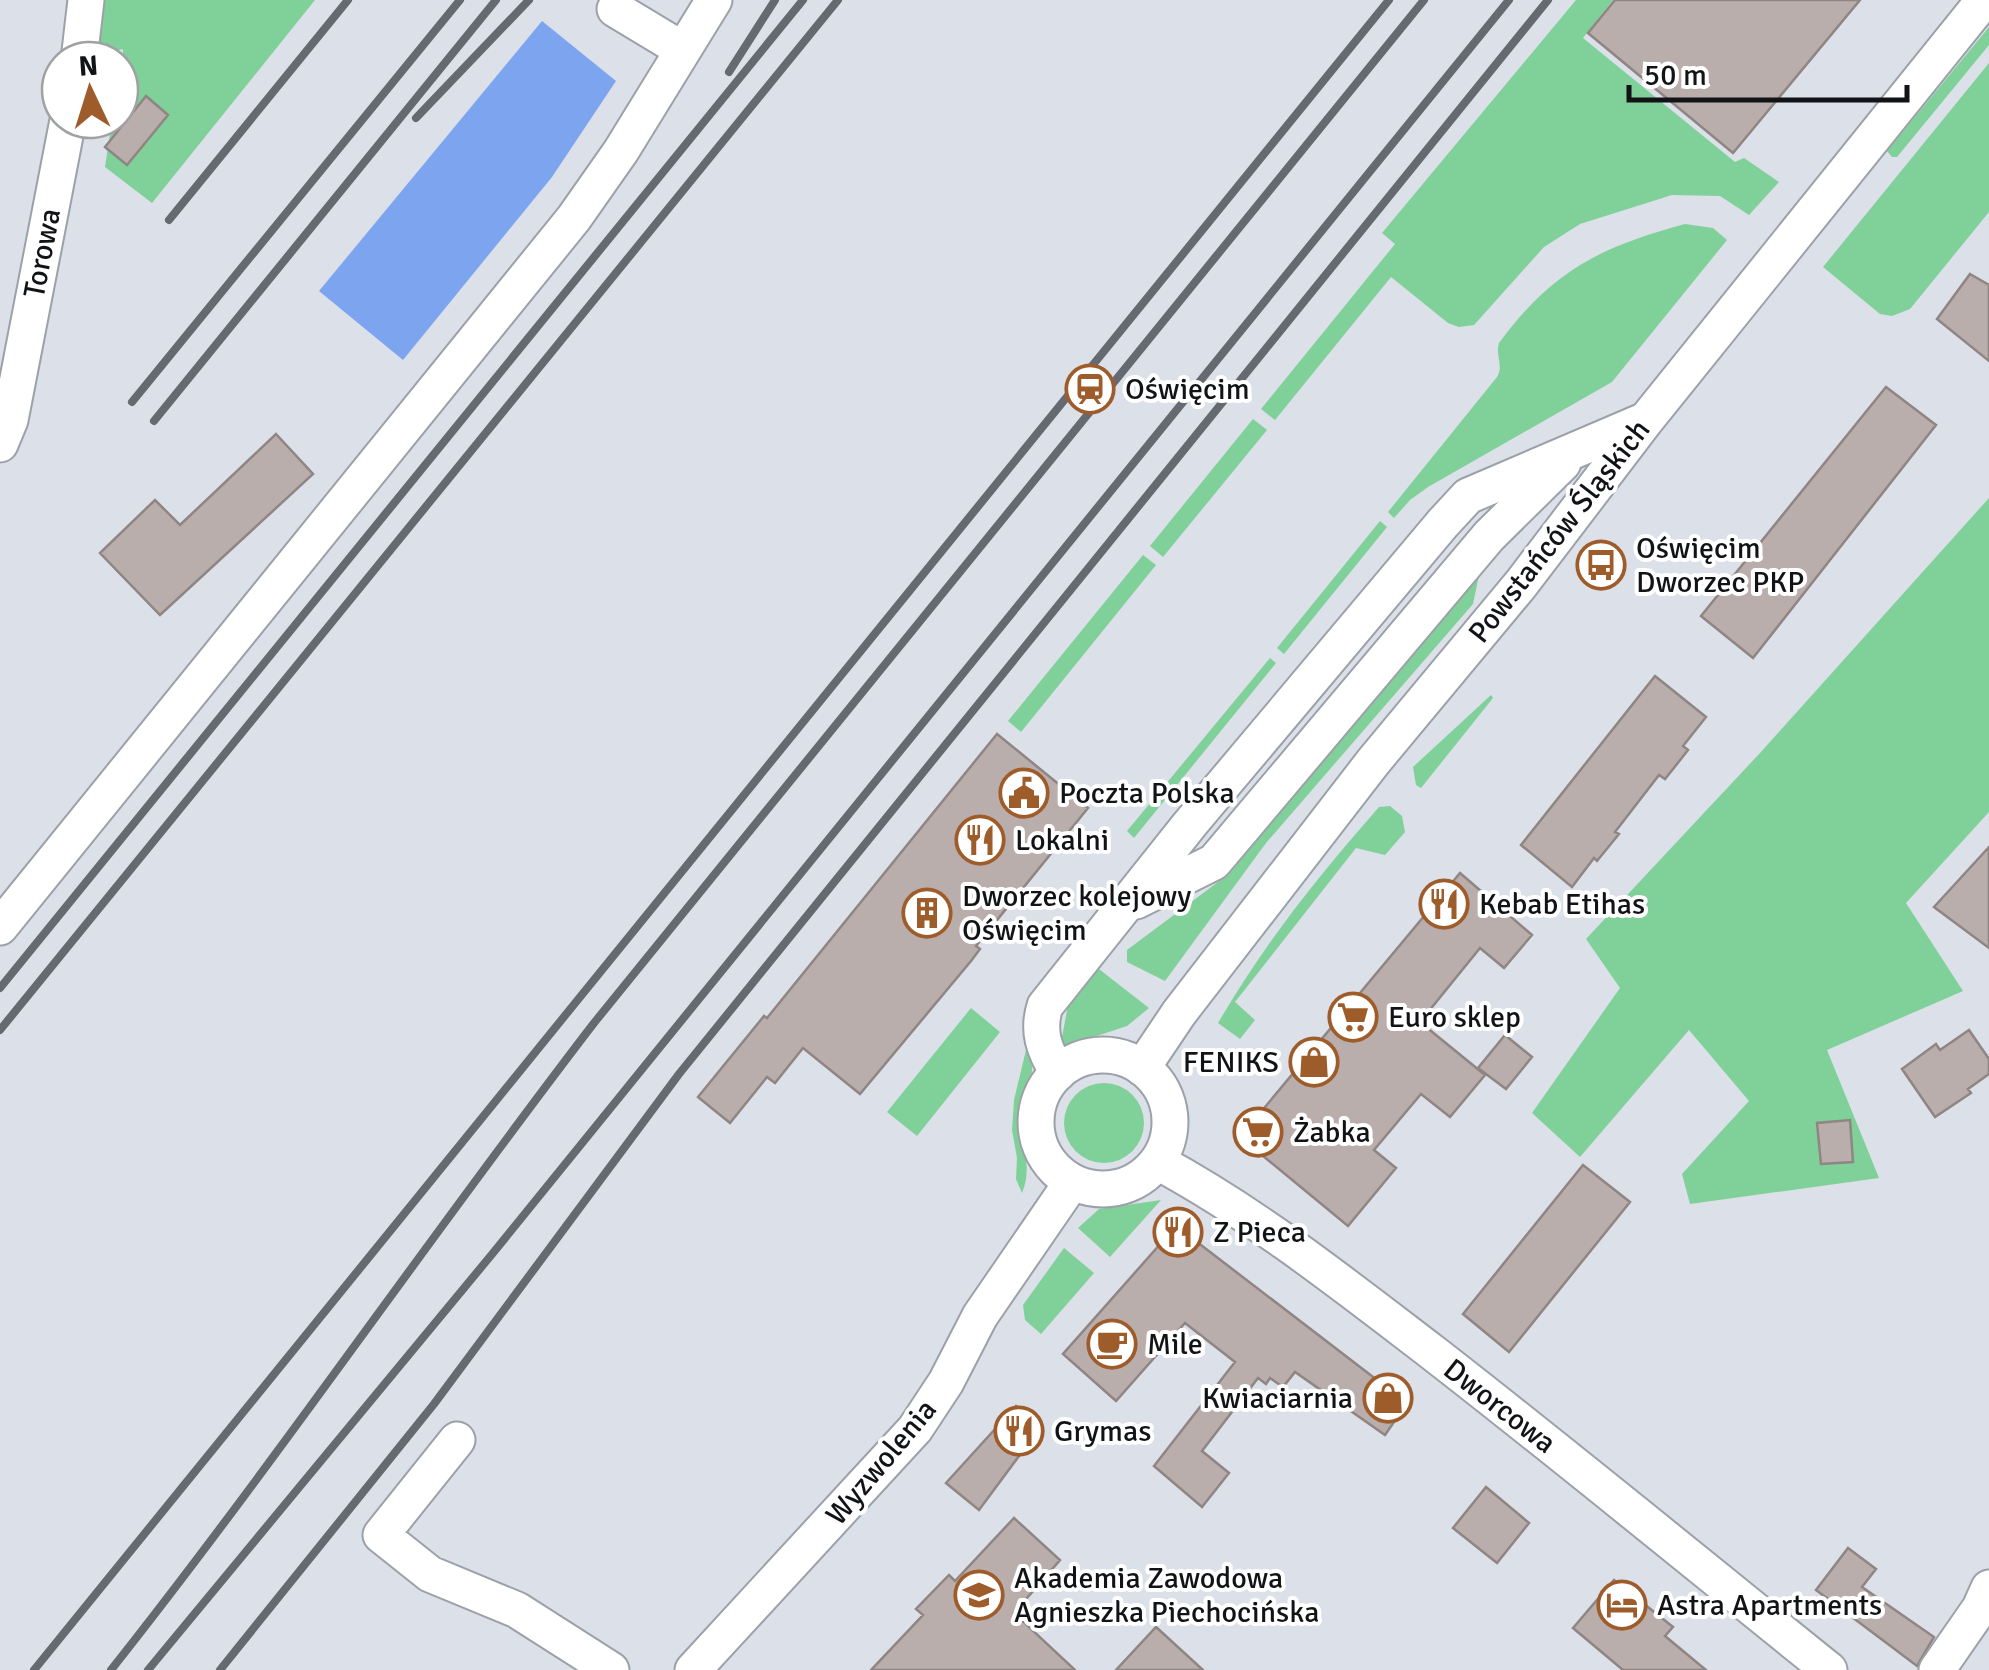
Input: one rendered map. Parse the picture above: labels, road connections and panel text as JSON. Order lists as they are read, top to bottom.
{
  "streets": {
    "street": [
      "Torowa",
      "Powstańców Śląskich",
      "Dworcowa",
      "Wyzwolenia"
    ]
  },
  "crossings": [
    ["Powstańców Śląskich", "Dworcowa"],
    ["Powstańców Śląskich", "Wyzwolenia"],
    ["Dworcowa", "Wyzwolenia"]
  ],
  "places": {
    "station": ["Oświęcim"],
    "bus stop": ["Oświęcim Dworzec PKP"],
    "public building": ["Poczta Polska"],
    "restaurant": [
      "Lokalni",
      "Kebab Etihas",
      "Z Pieca",
      "Grymas"
    ],
    "building": ["Dworzec kolejowy Oświęcim"],
    "supermarket": ["Euro sklep", "Żabka"],
    "shop": ["FENIKS", "Kwiaciarnia"],
    "cafe": ["Mile"],
    "school or university": ["Akademia Zawodowa Agnieszka Piechocińska"],
    "hotel": ["Astra Apartments"]
  },
  "scale_bar": "50 m",
  "north": "top"
}
